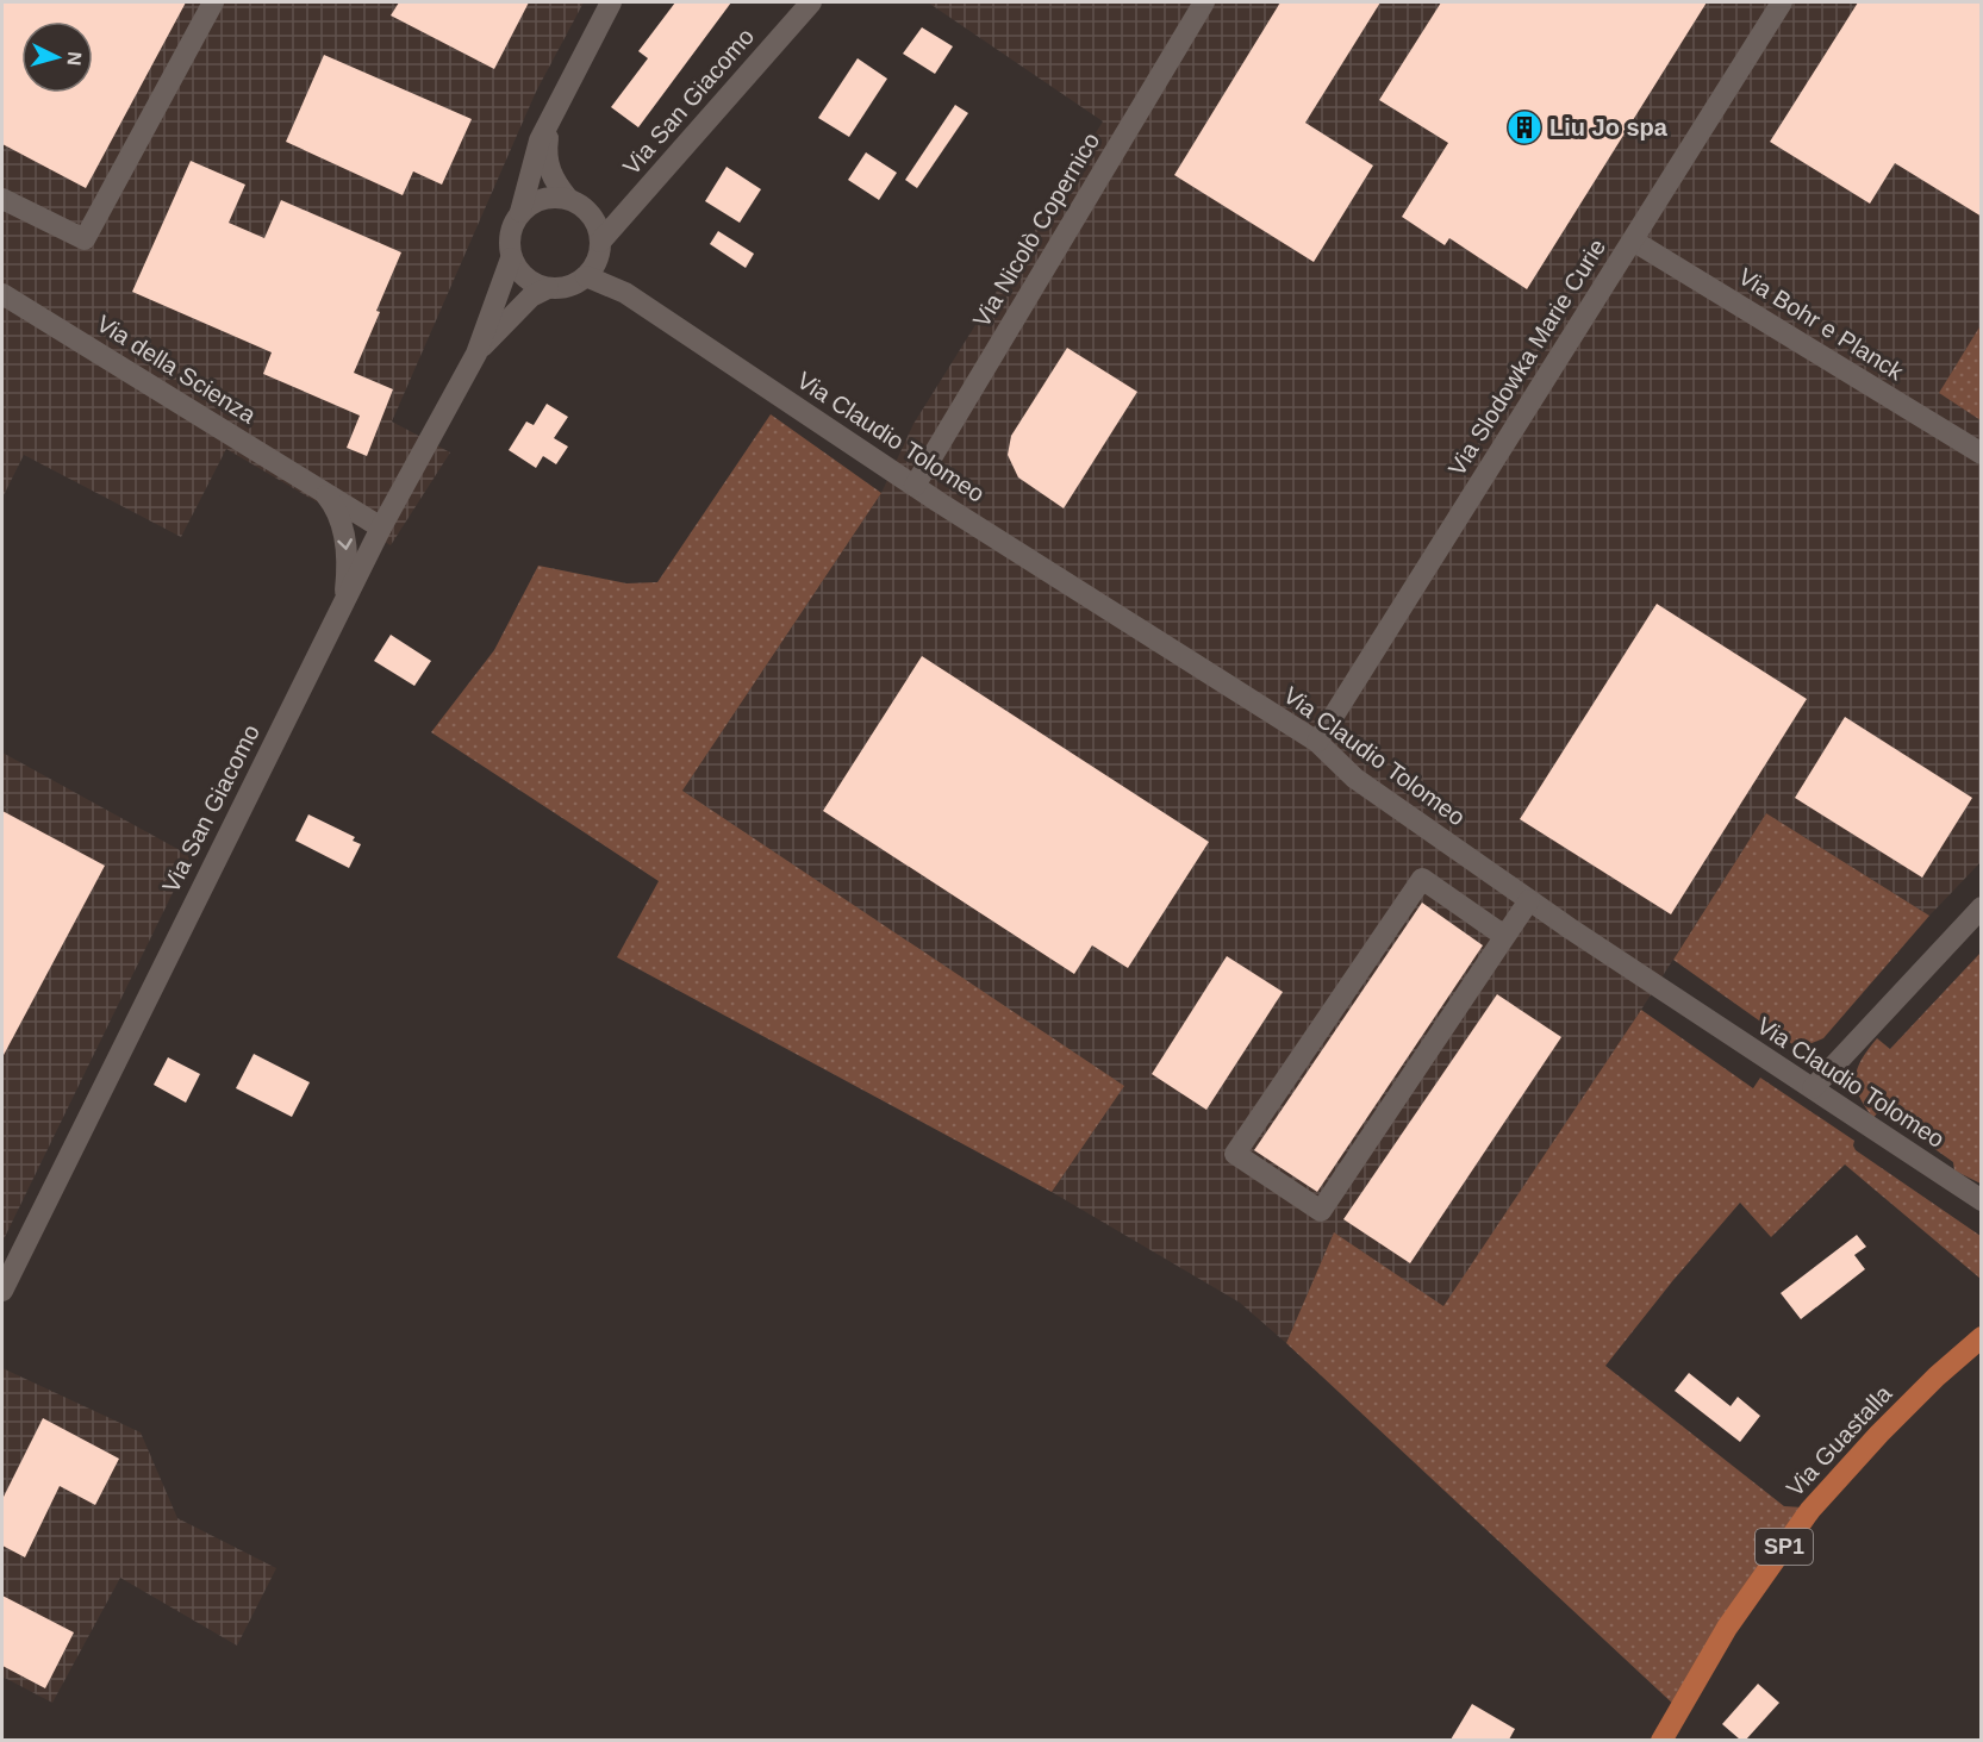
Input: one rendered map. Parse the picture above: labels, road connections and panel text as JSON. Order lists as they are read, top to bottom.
{
  "streets": {
    "main road": ["Via Guastalla", "SP1"],
    "street": [
      "Via San Giacomo",
      "Via Nicolò Copernico",
      "Via Bohr e Planck",
      "Via Slodowka Marie Curie",
      "Via della Scienza",
      "Via Claudio Tolomeo"
    ]
  },
  "crossings": [
    ["Via San Giacomo", "Via della Scienza"],
    ["Via San Giacomo", "Via Claudio Tolomeo"],
    ["Via Nicolò Copernico", "Via Claudio Tolomeo"],
    ["Via Bohr e Planck", "Via Slodowka Marie Curie"],
    ["Via Slodowka Marie Curie", "Via Claudio Tolomeo"]
  ],
  "places": {
    "building": ["Liu Jo spa"]
  },
  "north": "right"
}
